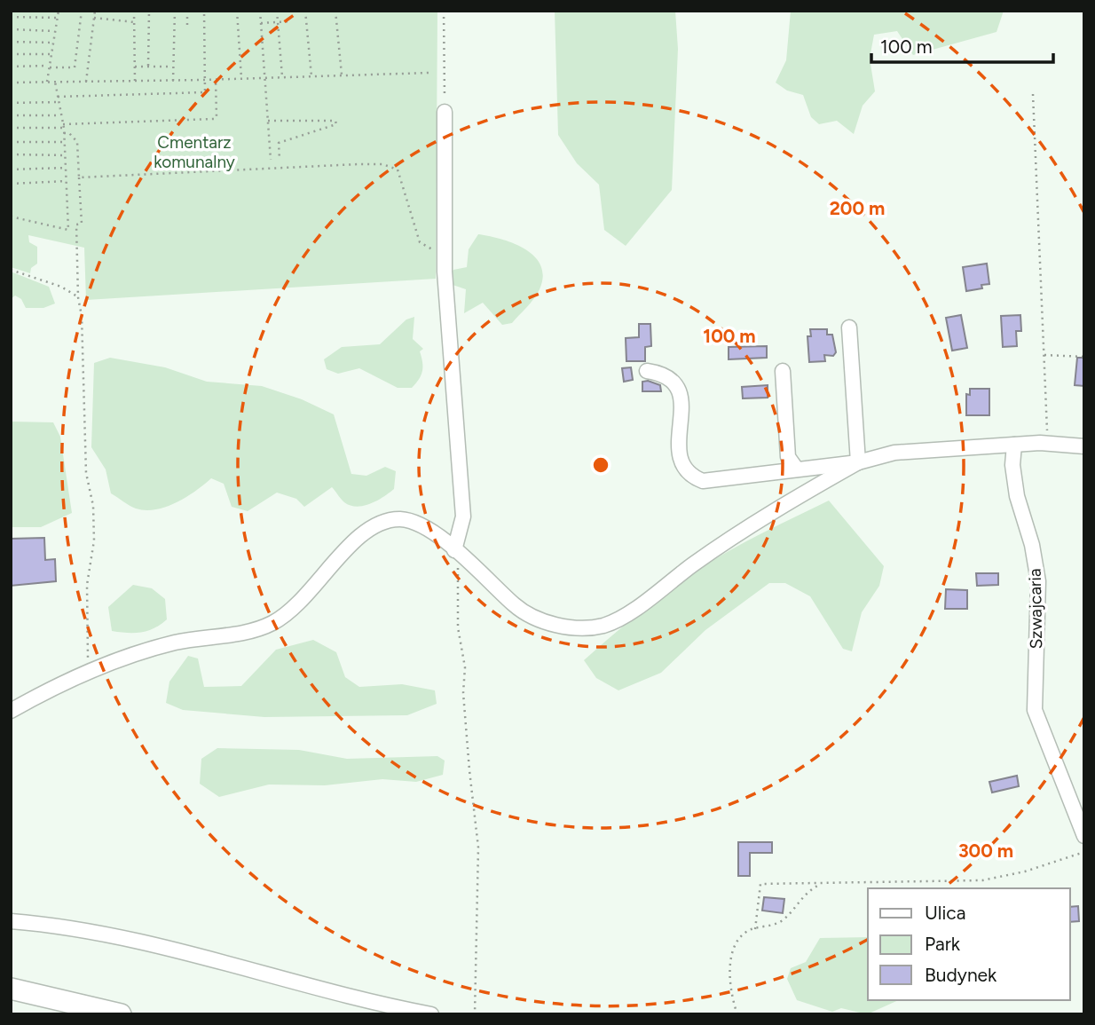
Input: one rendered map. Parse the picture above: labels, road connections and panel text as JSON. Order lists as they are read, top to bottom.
{
  "streets": {
    "street": ["Szwajcaria"]
  },
  "parks": ["Cmentarz komunalny"],
  "legend": ["Ulica", "Park", "Budynek"],
  "scale_bar": "100 m",
  "rings": ["200 m", "100 m", "300 m"]
}
